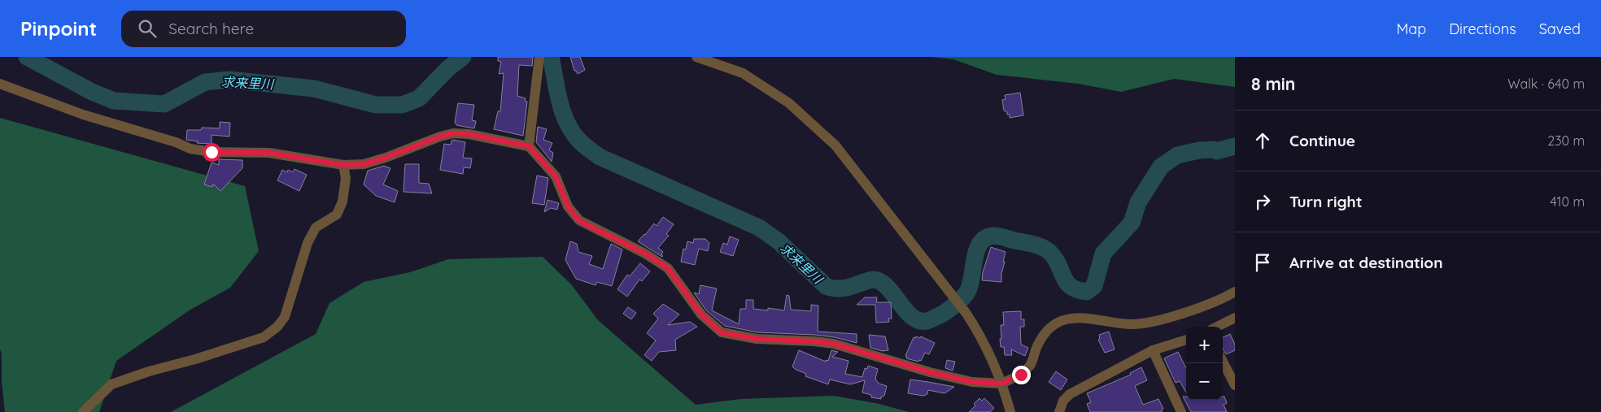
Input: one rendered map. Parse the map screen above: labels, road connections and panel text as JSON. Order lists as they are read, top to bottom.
{
  "water": ["求来里川"],
  "page": {
    "header": "Pinpoint",
    "search": "Search here",
    "nav": ["Map", "Directions", "Saved"],
    "heading": ["8 min", "Walk · 640 m"],
    "list": [
      ["Continue", "230 m"],
      ["Turn right", "410 m"],
      "Arrive at destination"
    ],
    "map_buttons": ["+", "−"]
  }
}
